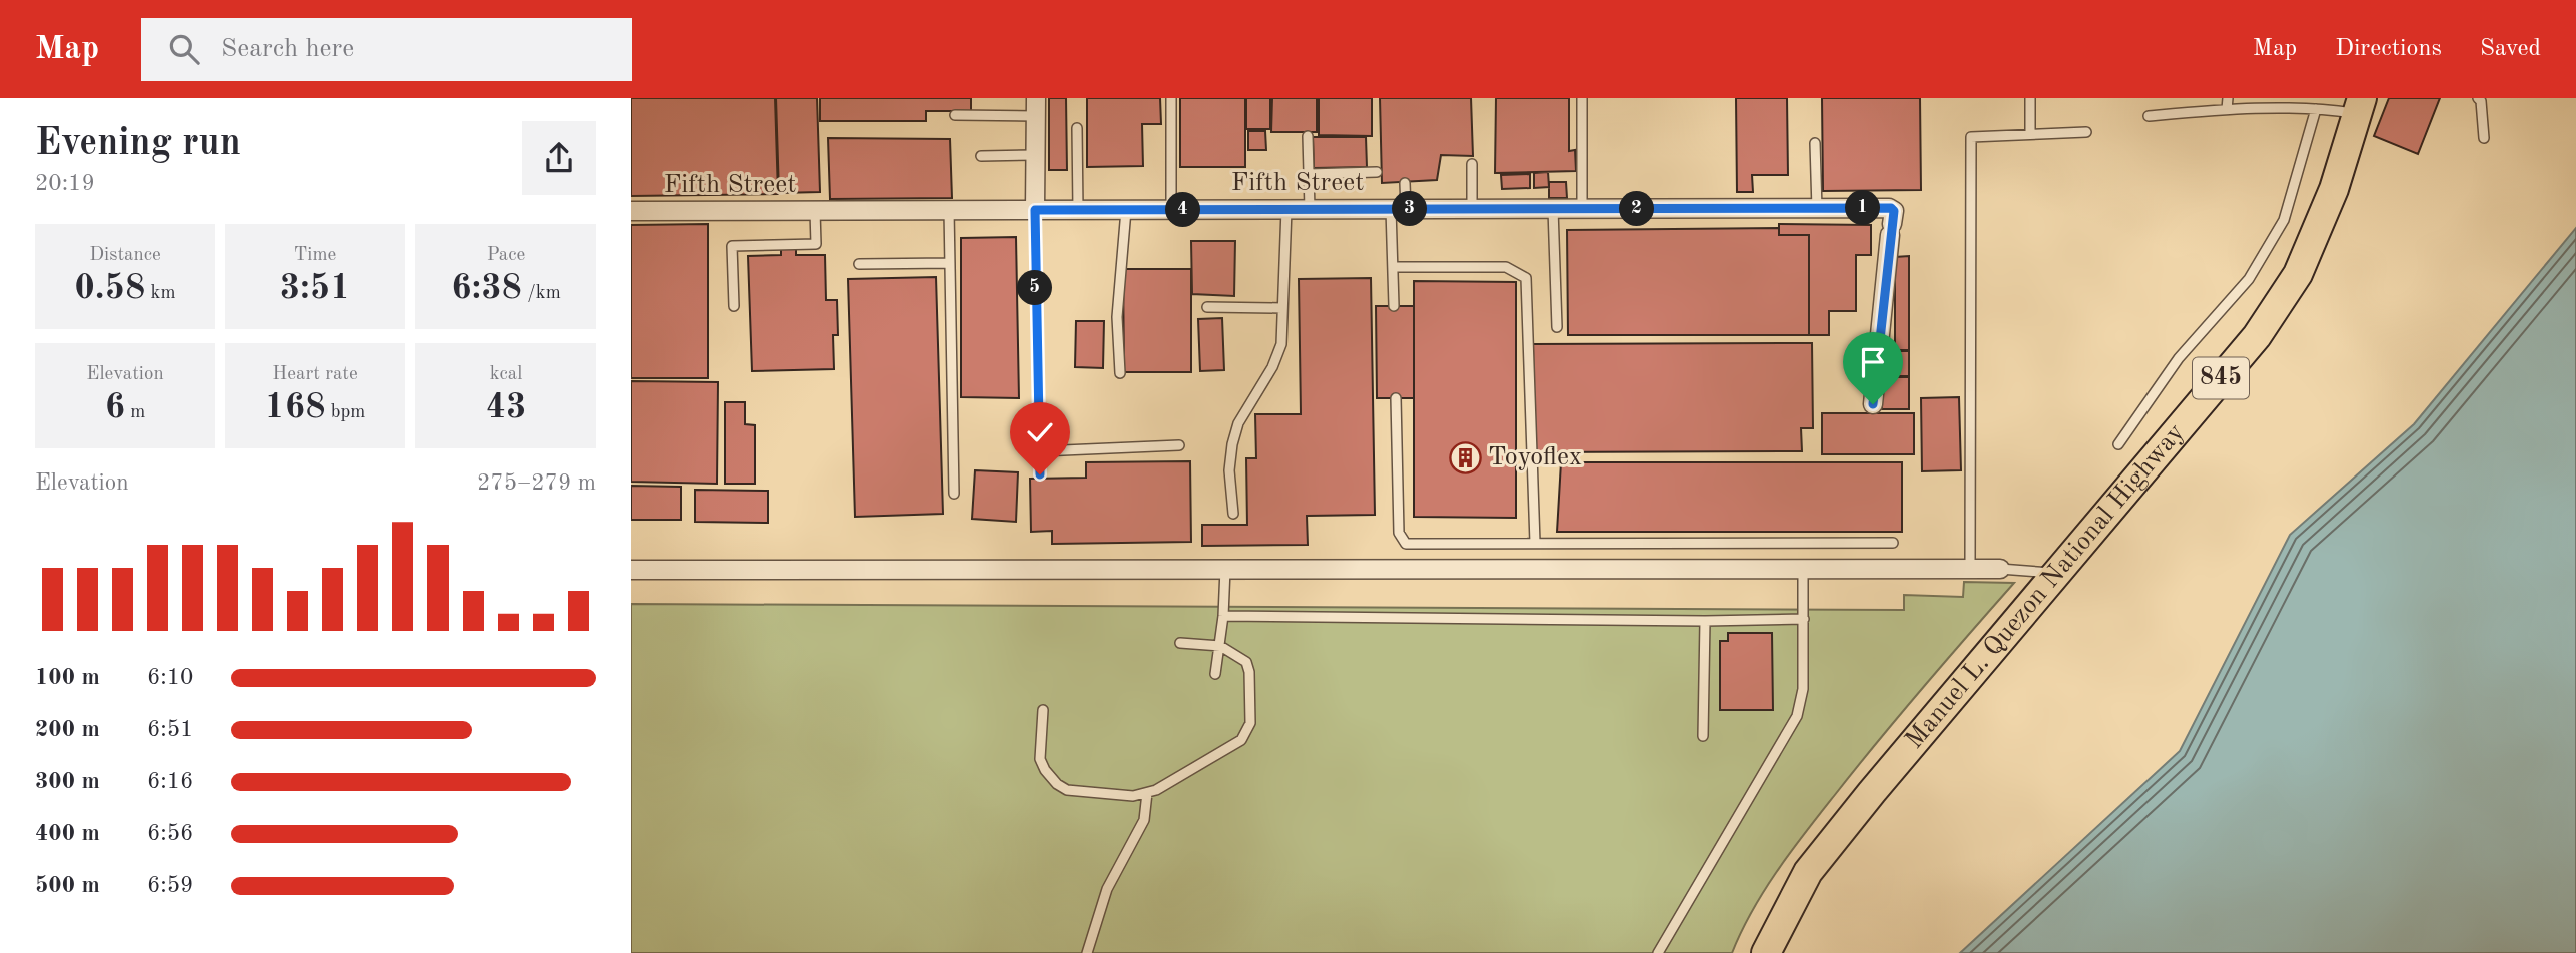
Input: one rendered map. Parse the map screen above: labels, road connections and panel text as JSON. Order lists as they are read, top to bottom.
{
  "streets": {
    "main road": ["845", "Manuel L. Quezon National Highway"],
    "street": ["Fifth Street"]
  },
  "places": {
    "building": ["Toyoflex"]
  },
  "page": {
    "header": "Map",
    "search": "Search here",
    "nav": ["Map", "Directions", "Saved"],
    "heading": ["Evening run", "20:19"],
    "pins": [
      "1",
      "2",
      "3",
      "4",
      "5"
    ],
    "stats": [
      ["Distance", "0.58 km"],
      ["Time", "3:51"],
      ["Pace", "6:38 /km"],
      ["Elevation", "6 m"],
      ["Heart rate", "168 bpm"],
      ["kcal", "43"]
    ],
    "chart": ["Elevation", "275–279 m"],
    "list": [
      {
        "name": "100 m",
        "note": "6:10"
      },
      {
        "name": "200 m",
        "note": "6:51"
      },
      {
        "name": "300 m",
        "note": "6:16"
      },
      {
        "name": "400 m",
        "note": "6:56"
      },
      {
        "name": "500 m",
        "note": "6:59"
      }
    ]
  }
}
